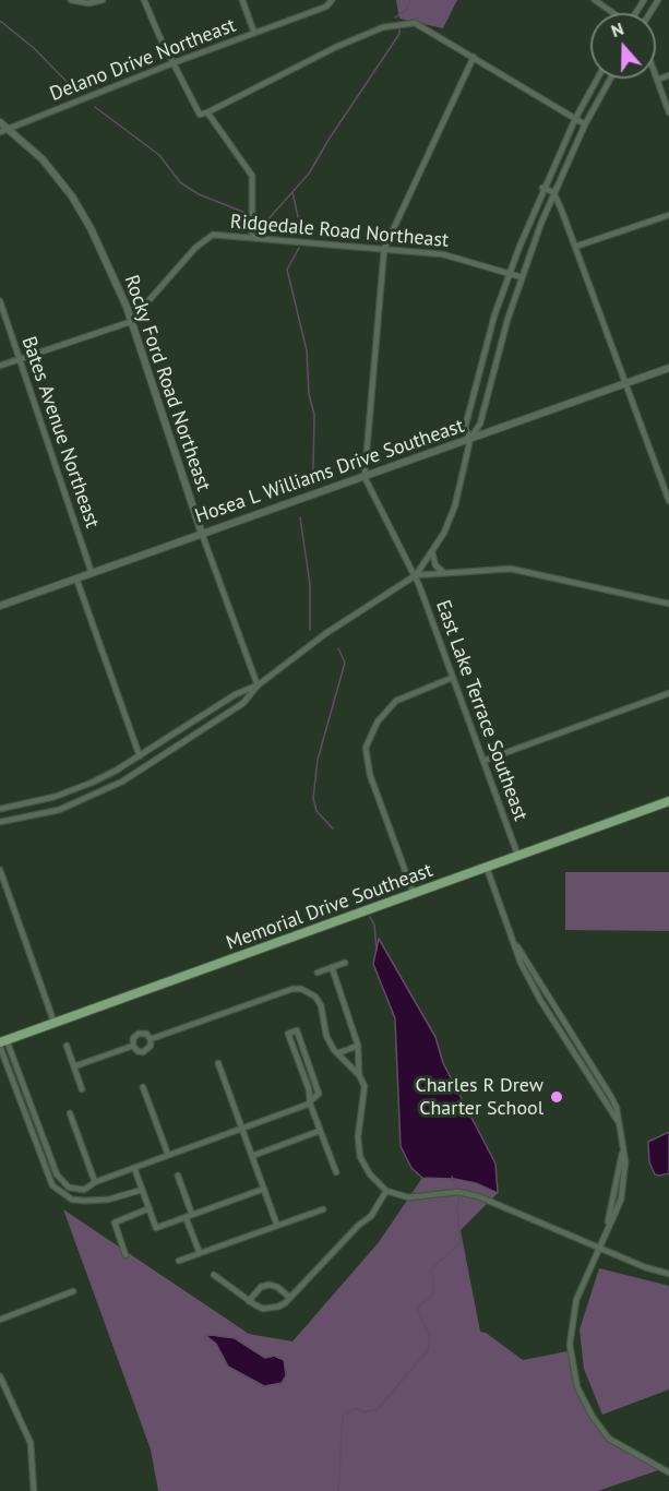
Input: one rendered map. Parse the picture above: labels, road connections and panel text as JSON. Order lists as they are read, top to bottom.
{
  "streets": {
    "main road": ["Memorial Drive Southeast"],
    "street": [
      "Delano Drive Northeast",
      "Ridgedale Road Northeast",
      "Rocky Ford Road Northeast",
      "Bates Avenue Northeast",
      "Hosea L Williams Drive Southeast",
      "East Lake Terrace Southeast"
    ]
  },
  "crossings": [
    ["Delano Drive Northeast", "Rocky Ford Road Northeast"],
    ["Ridgedale Road Northeast", "Rocky Ford Road Northeast"],
    ["Ridgedale Road Northeast", "Bates Avenue Northeast"],
    ["Rocky Ford Road Northeast", "Hosea L Williams Drive Southeast"],
    ["Bates Avenue Northeast", "Hosea L Williams Drive Southeast"],
    ["Hosea L Williams Drive Southeast", "East Lake Terrace Southeast"],
    ["East Lake Terrace Southeast", "Memorial Drive Southeast"]
  ],
  "places": ["Charles R Drew Charter School"],
  "north": "top"
}
